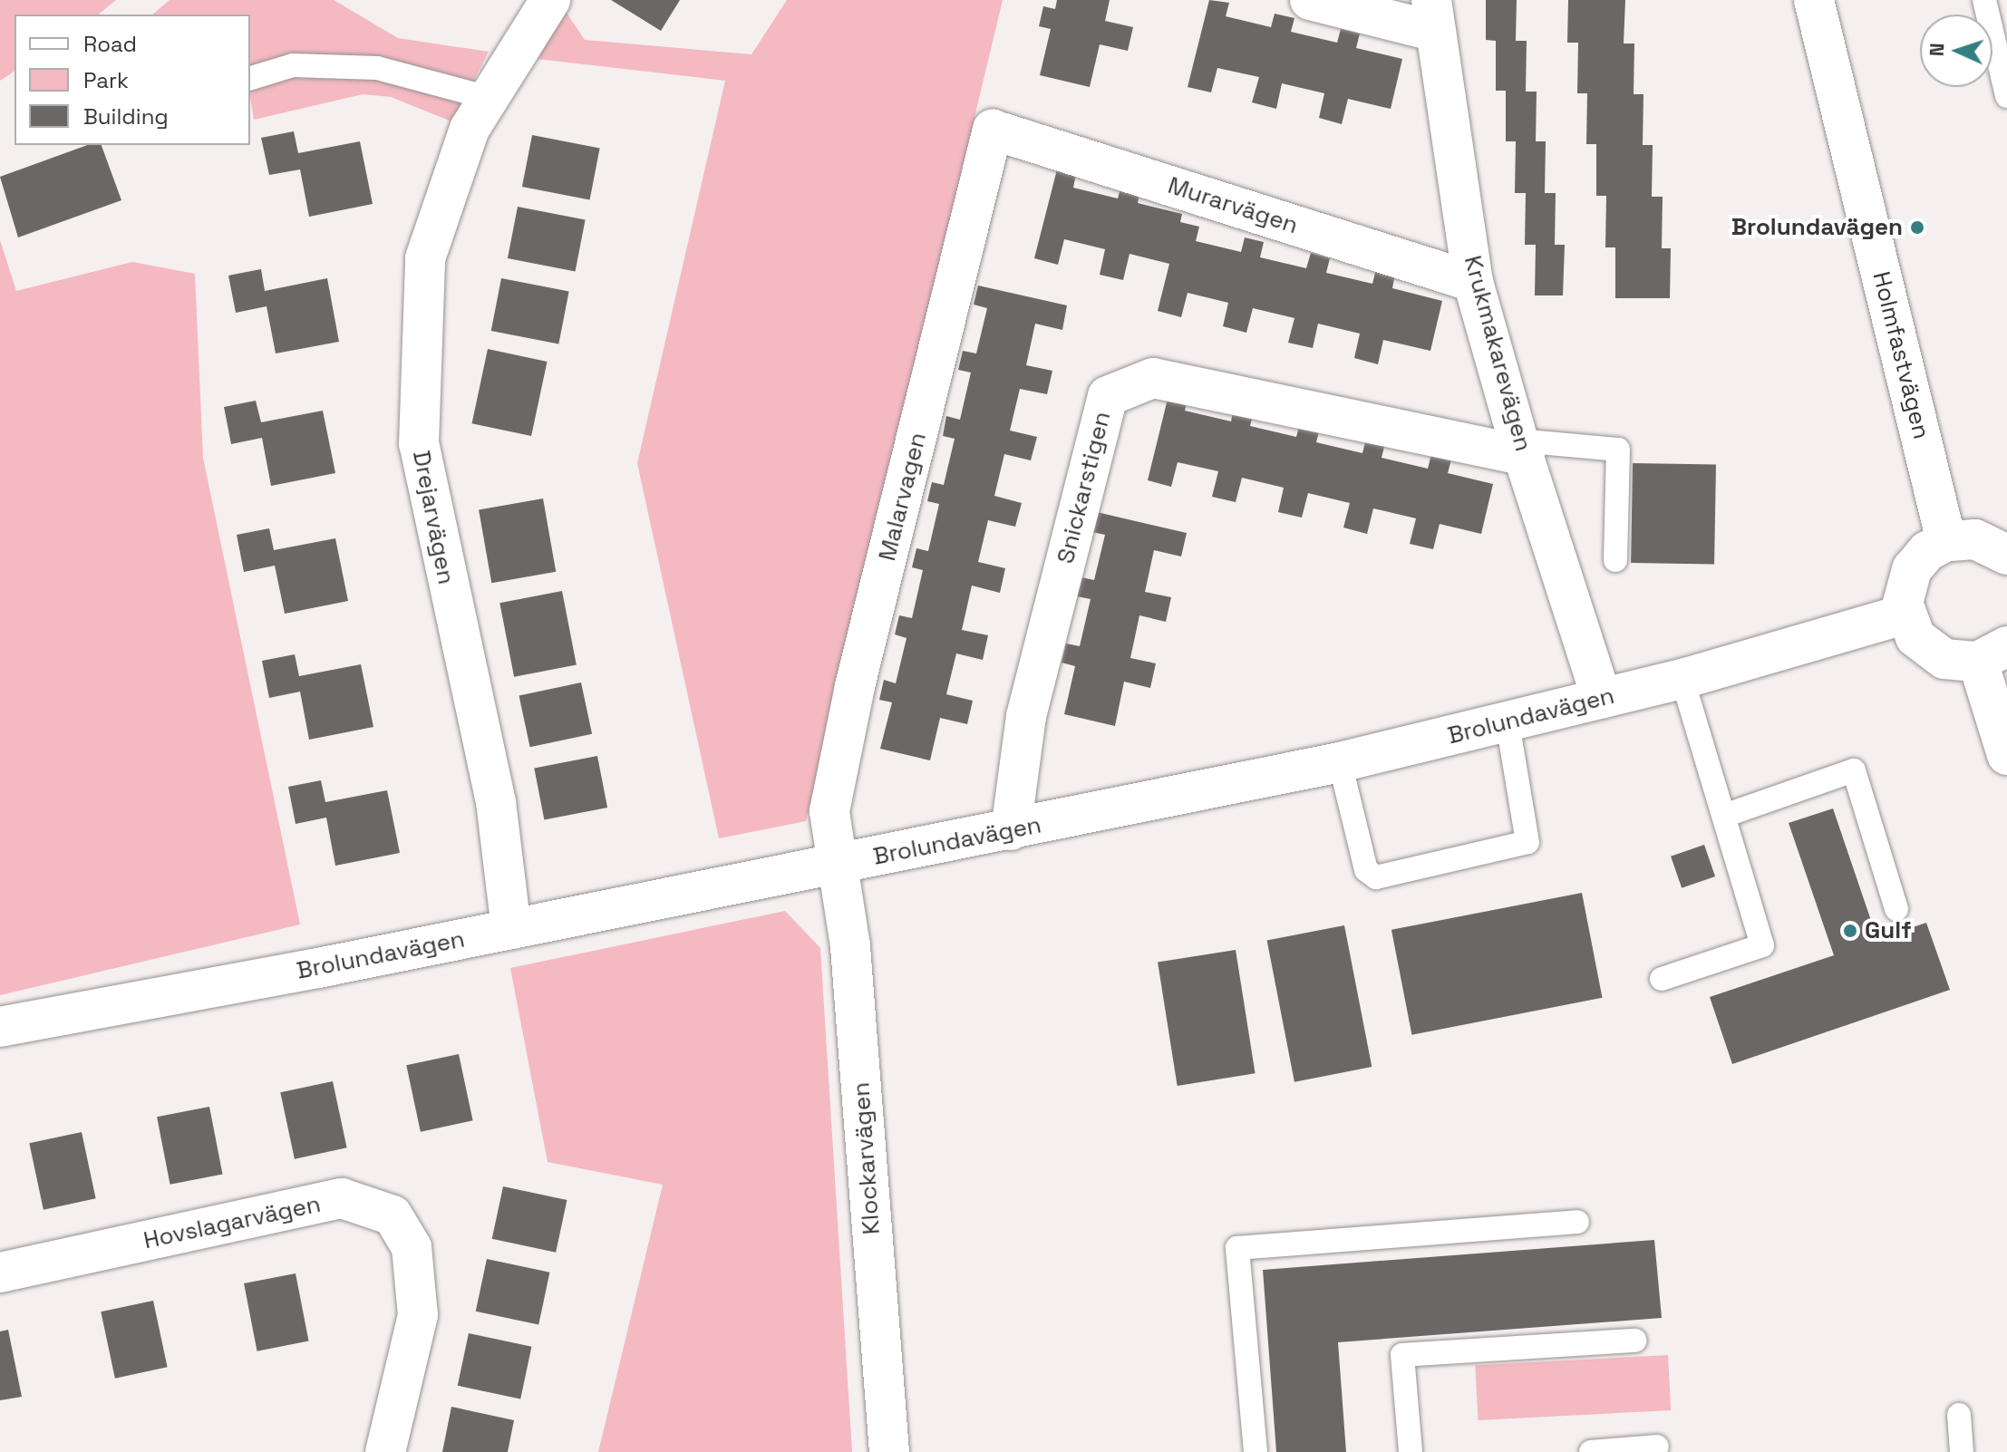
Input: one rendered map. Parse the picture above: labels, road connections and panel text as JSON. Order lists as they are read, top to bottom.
{
  "streets": {
    "street": [
      "Murarvägen",
      "Krukmakarevägen",
      "Holmfastvägen",
      "Snickarstigen",
      "Malarvagen",
      "Drejarvägen",
      "Brolundavägen",
      "Klockarvägen",
      "Hovslagarvägen"
    ]
  },
  "crossings": [
    ["Murarvägen", "Krukmakarevägen"],
    ["Murarvägen", "Malarvagen"],
    ["Krukmakarevägen", "Snickarstigen"],
    ["Krukmakarevägen", "Brolundavägen"],
    ["Snickarstigen", "Brolundavägen"],
    ["Malarvagen", "Brolundavägen"],
    ["Malarvagen", "Klockarvägen"],
    ["Drejarvägen", "Brolundavägen"],
    ["Brolundavägen", "Klockarvägen"]
  ],
  "places": ["Brolundavägen", "Gulf"],
  "legend": ["Road", "Park", "Building"],
  "north": "left"
}
